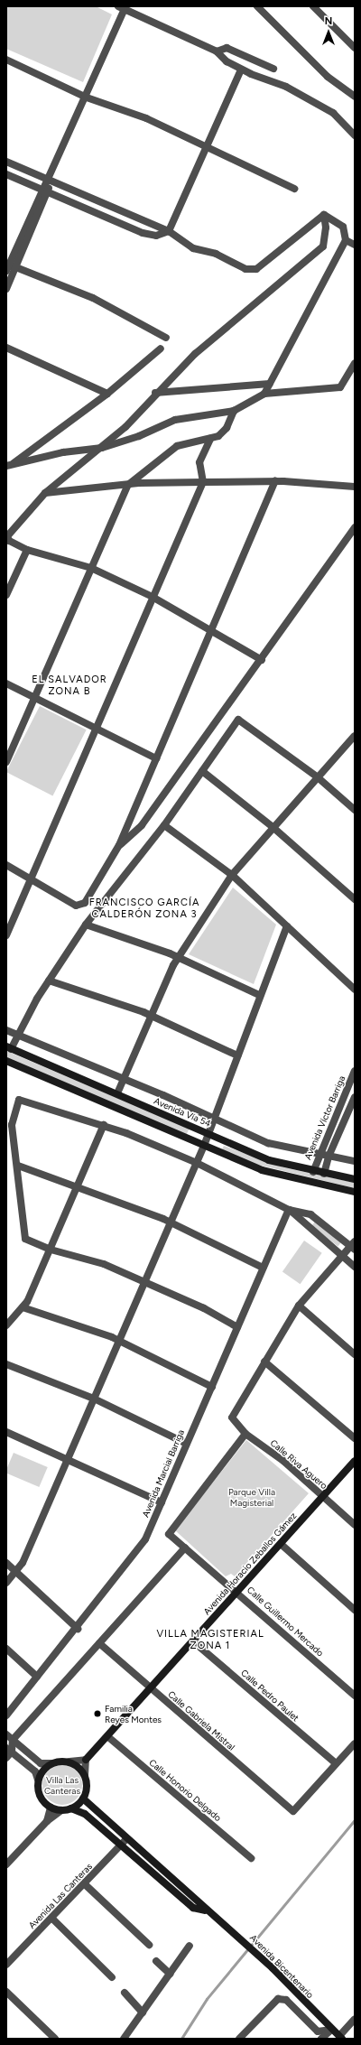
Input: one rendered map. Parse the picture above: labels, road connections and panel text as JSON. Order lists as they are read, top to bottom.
{
  "streets": {
    "main road": ["Avenida Vía 54", "Avenida Horacio Zeballos Gámez", "Avenida Bicentenario"],
    "street": [
      "Avenida Víctor Barriga",
      "Calle Riva Aguero",
      "Avenida Marcial Barriga",
      "Calle Guillermo Mercado",
      "Calle Pedro Paulet",
      "Calle Gabriela Mistral",
      "Calle Honorio Delgado",
      "Avenida Las Canteras"
    ]
  },
  "crossings": [
    ["Avenida Vía 54", "Avenida Víctor Barriga"],
    ["Calle Riva Aguero", "Avenida Horacio Zeballos Gámez"],
    ["Calle Riva Aguero", "Calle Guillermo Mercado"],
    ["Avenida Horacio Zeballos Gámez", "Calle Guillermo Mercado"],
    ["Avenida Horacio Zeballos Gámez", "Calle Pedro Paulet"],
    ["Avenida Horacio Zeballos Gámez", "Calle Gabriela Mistral"],
    ["Avenida Horacio Zeballos Gámez", "Calle Honorio Delgado"],
    ["Calle Pedro Paulet", "Calle Gabriela Mistral"],
    ["Avenida Las Canteras", "Avenida Bicentenario"]
  ],
  "districts": ["EL SALVADOR ZONA B", "FRANCISCO GARCÍA CALDERÓN ZONA 3", "VILLA MAGISTERIAL ZONA 1"],
  "parks": ["Parque Villa Magisterial", "Villa Las Canteras"],
  "places": ["Familia Reyes Montes"],
  "north": "top"
}
